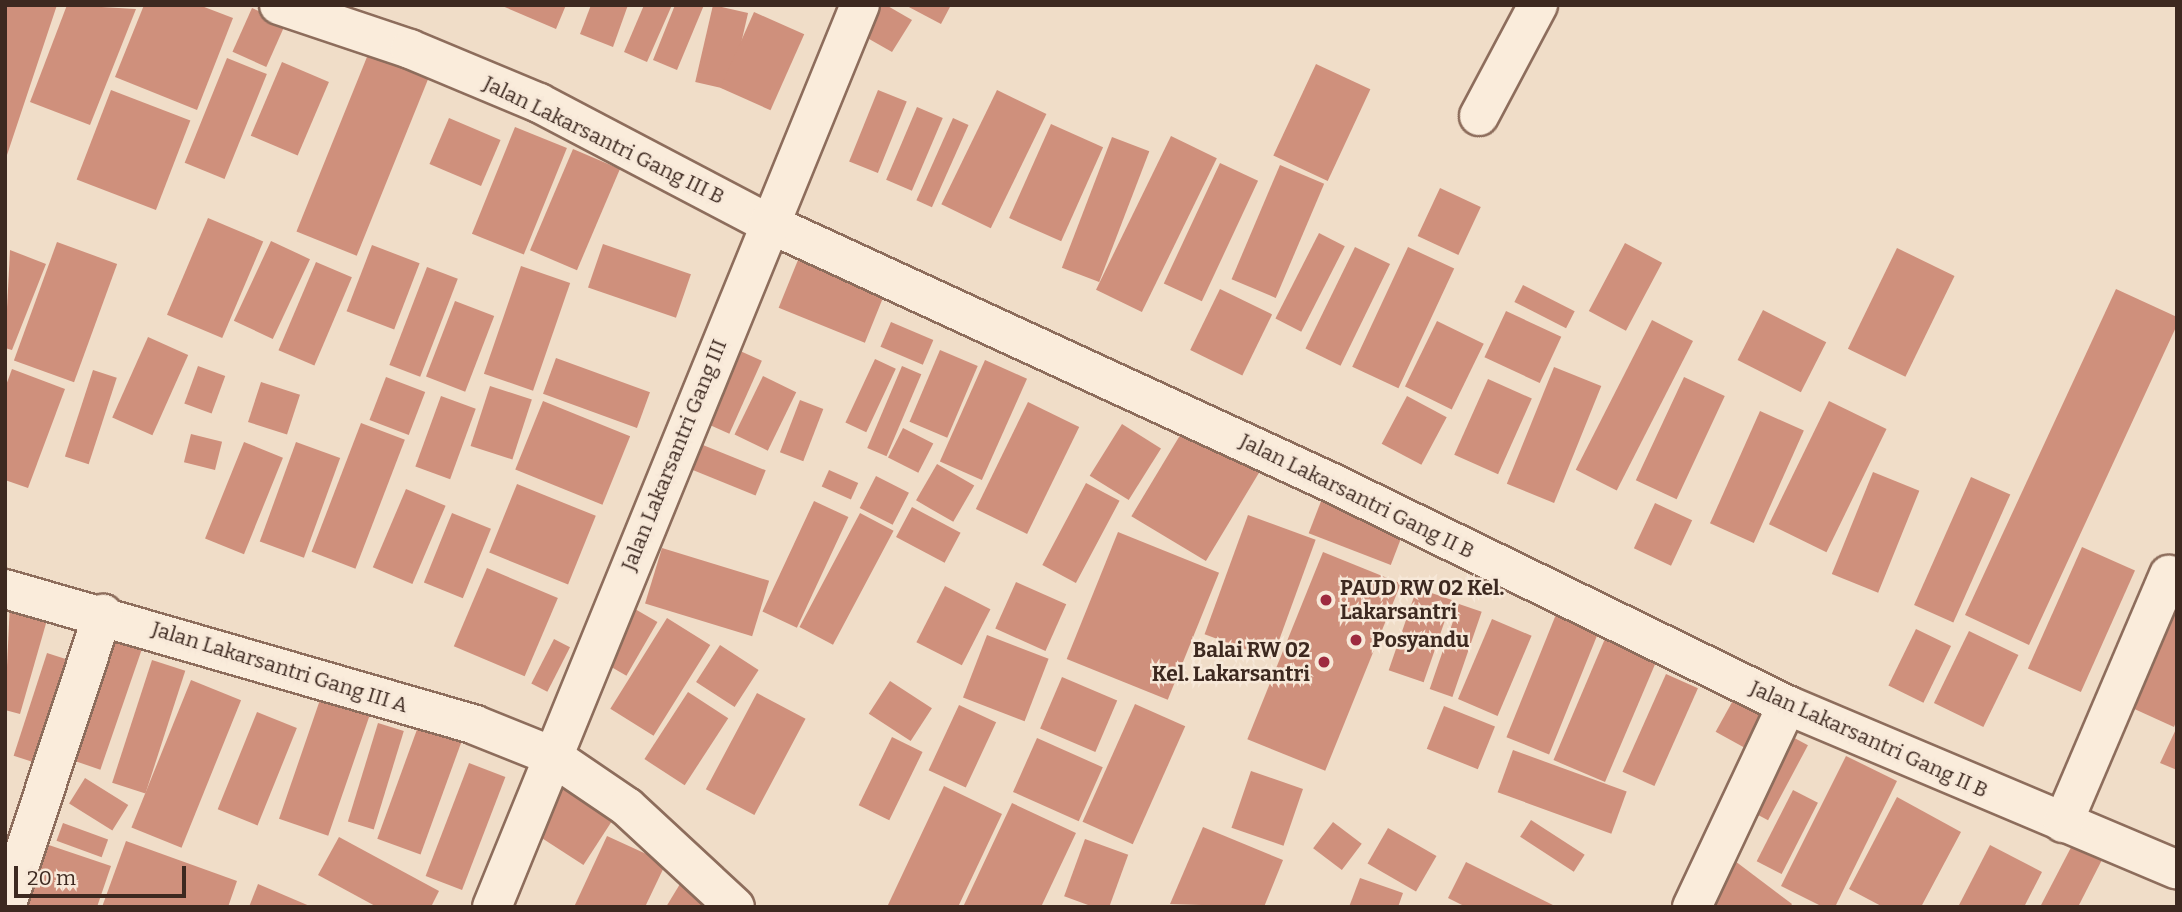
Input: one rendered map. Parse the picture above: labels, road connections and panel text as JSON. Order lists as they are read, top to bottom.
{
  "streets": {
    "street": [
      "Jalan Lakarsantri Gang III B",
      "Jalan Lakarsantri Gang III",
      "Jalan Lakarsantri Gang II B",
      "Jalan Lakarsantri Gang III A"
    ]
  },
  "crossings": [
    ["Jalan Lakarsantri Gang III B", "Jalan Lakarsantri Gang III"],
    ["Jalan Lakarsantri Gang III B", "Jalan Lakarsantri Gang II B"],
    ["Jalan Lakarsantri Gang III", "Jalan Lakarsantri Gang II B"],
    ["Jalan Lakarsantri Gang III", "Jalan Lakarsantri Gang III A"]
  ],
  "places": ["PAUD RW 02 Kel. Lakarsantri", "Posyandu", "Balai RW 02 Kel. Lakarsantri"],
  "scale_bar": "20 m"
}
